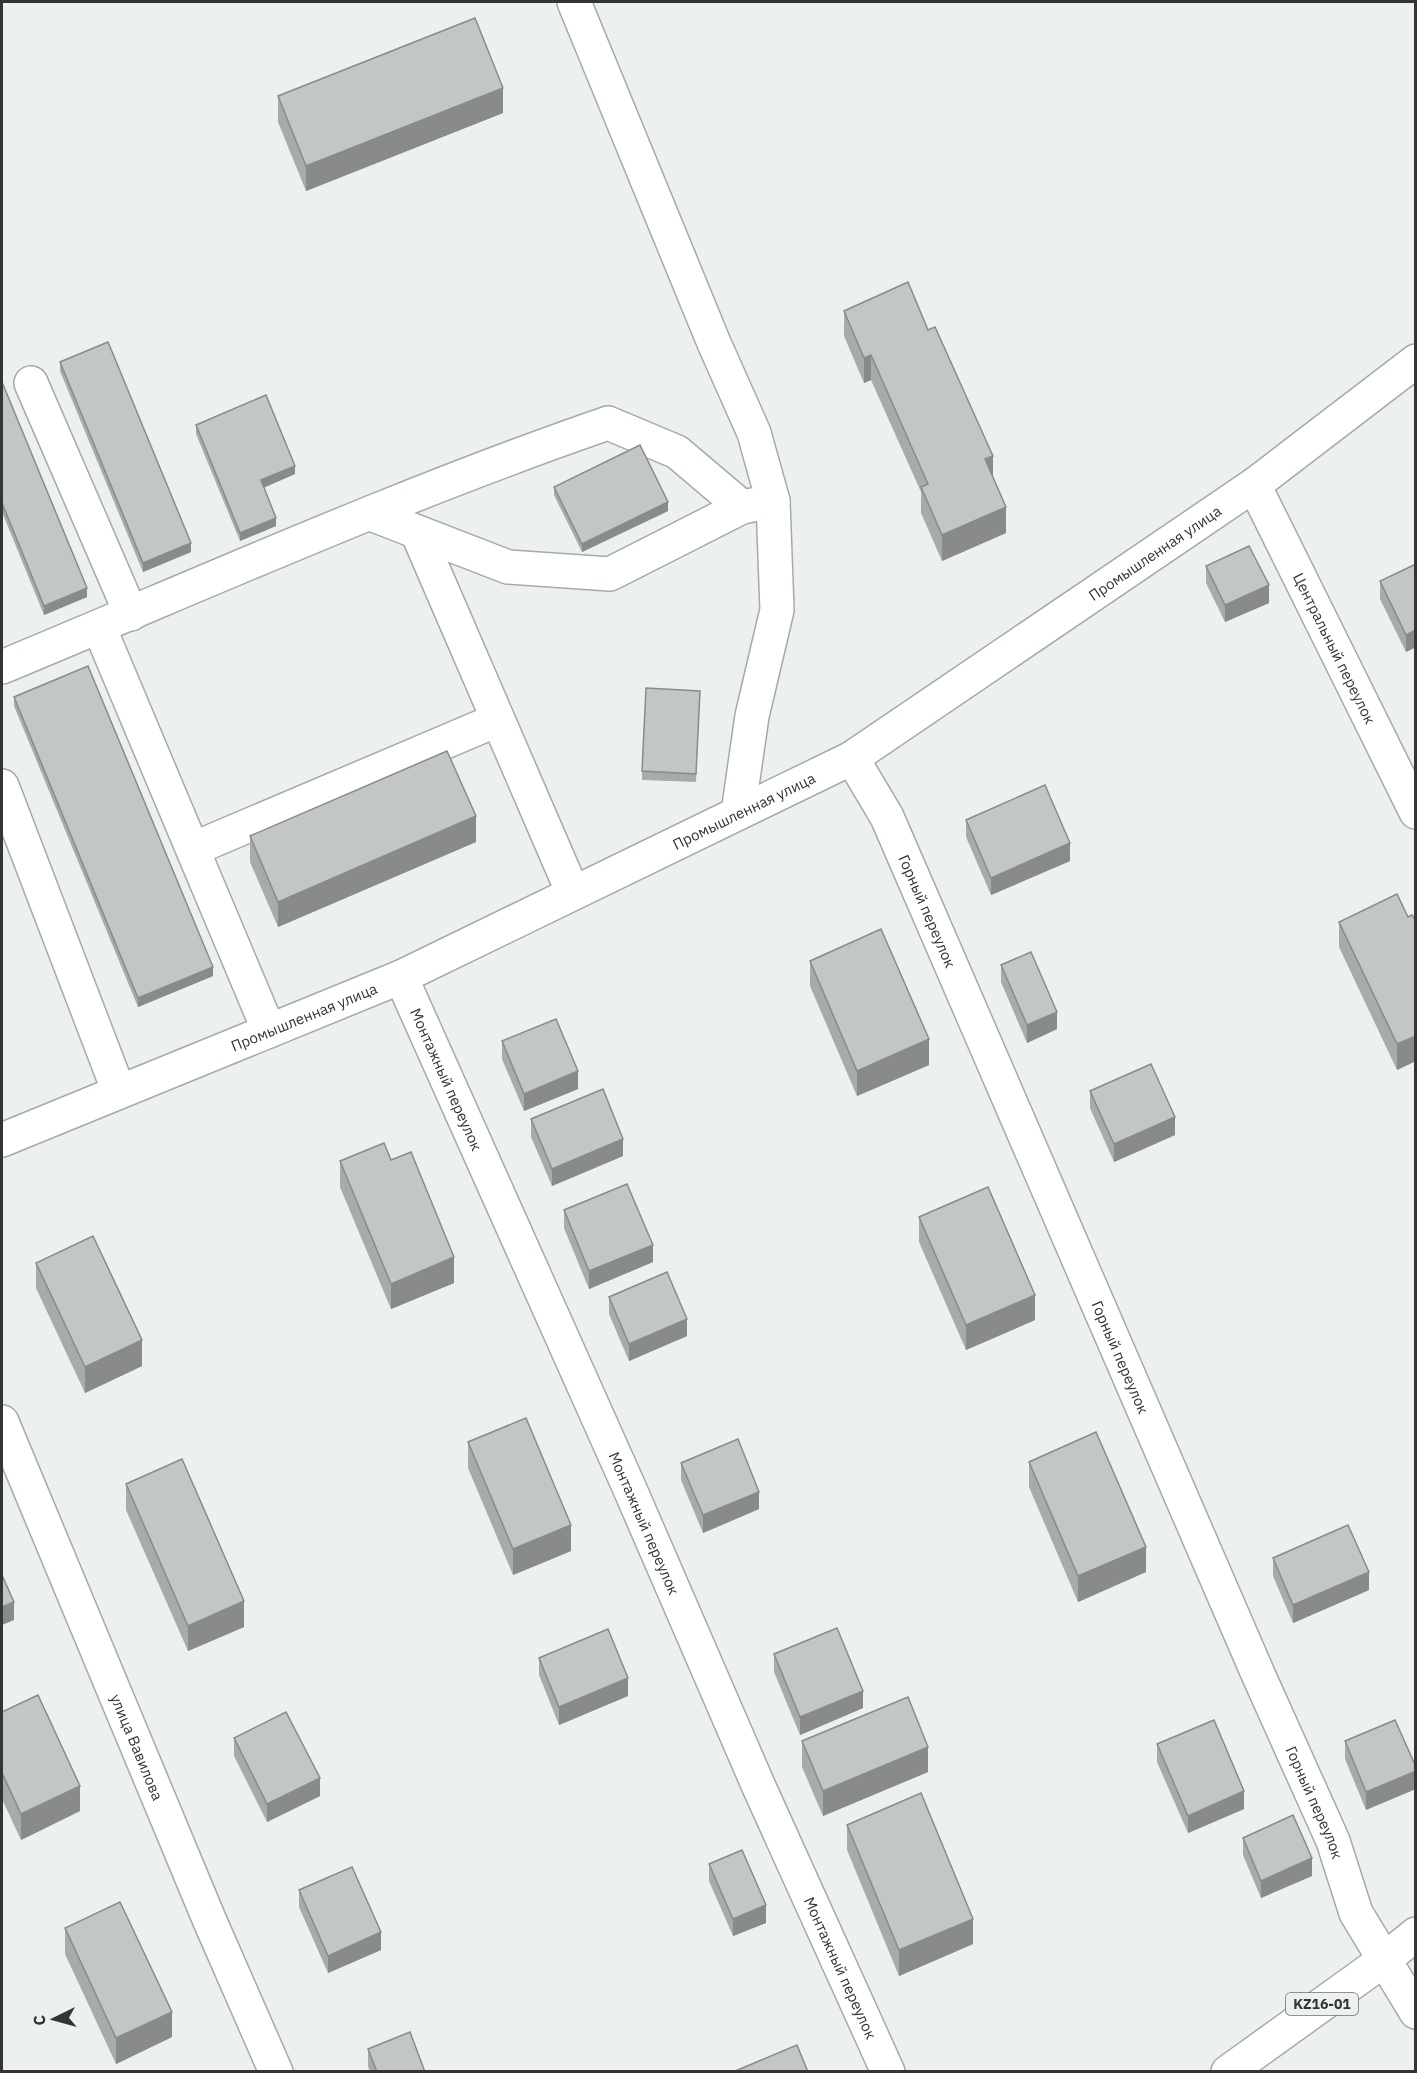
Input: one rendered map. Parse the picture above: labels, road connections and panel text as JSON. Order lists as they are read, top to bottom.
{
  "streets": {
    "street": [
      "Промышленная улица",
      "Центральный переулок",
      "Горный переулок",
      "Монтажный переулок",
      "улица Вавилова",
      "KZ16-01"
    ]
  },
  "crossings": [
    ["Промышленная улица", "Центральный переулок"],
    ["Промышленная улица", "Горный переулок"],
    ["Промышленная улица", "Монтажный переулок"],
    ["Горный переулок", "KZ16-01"]
  ],
  "north": "left"
}
